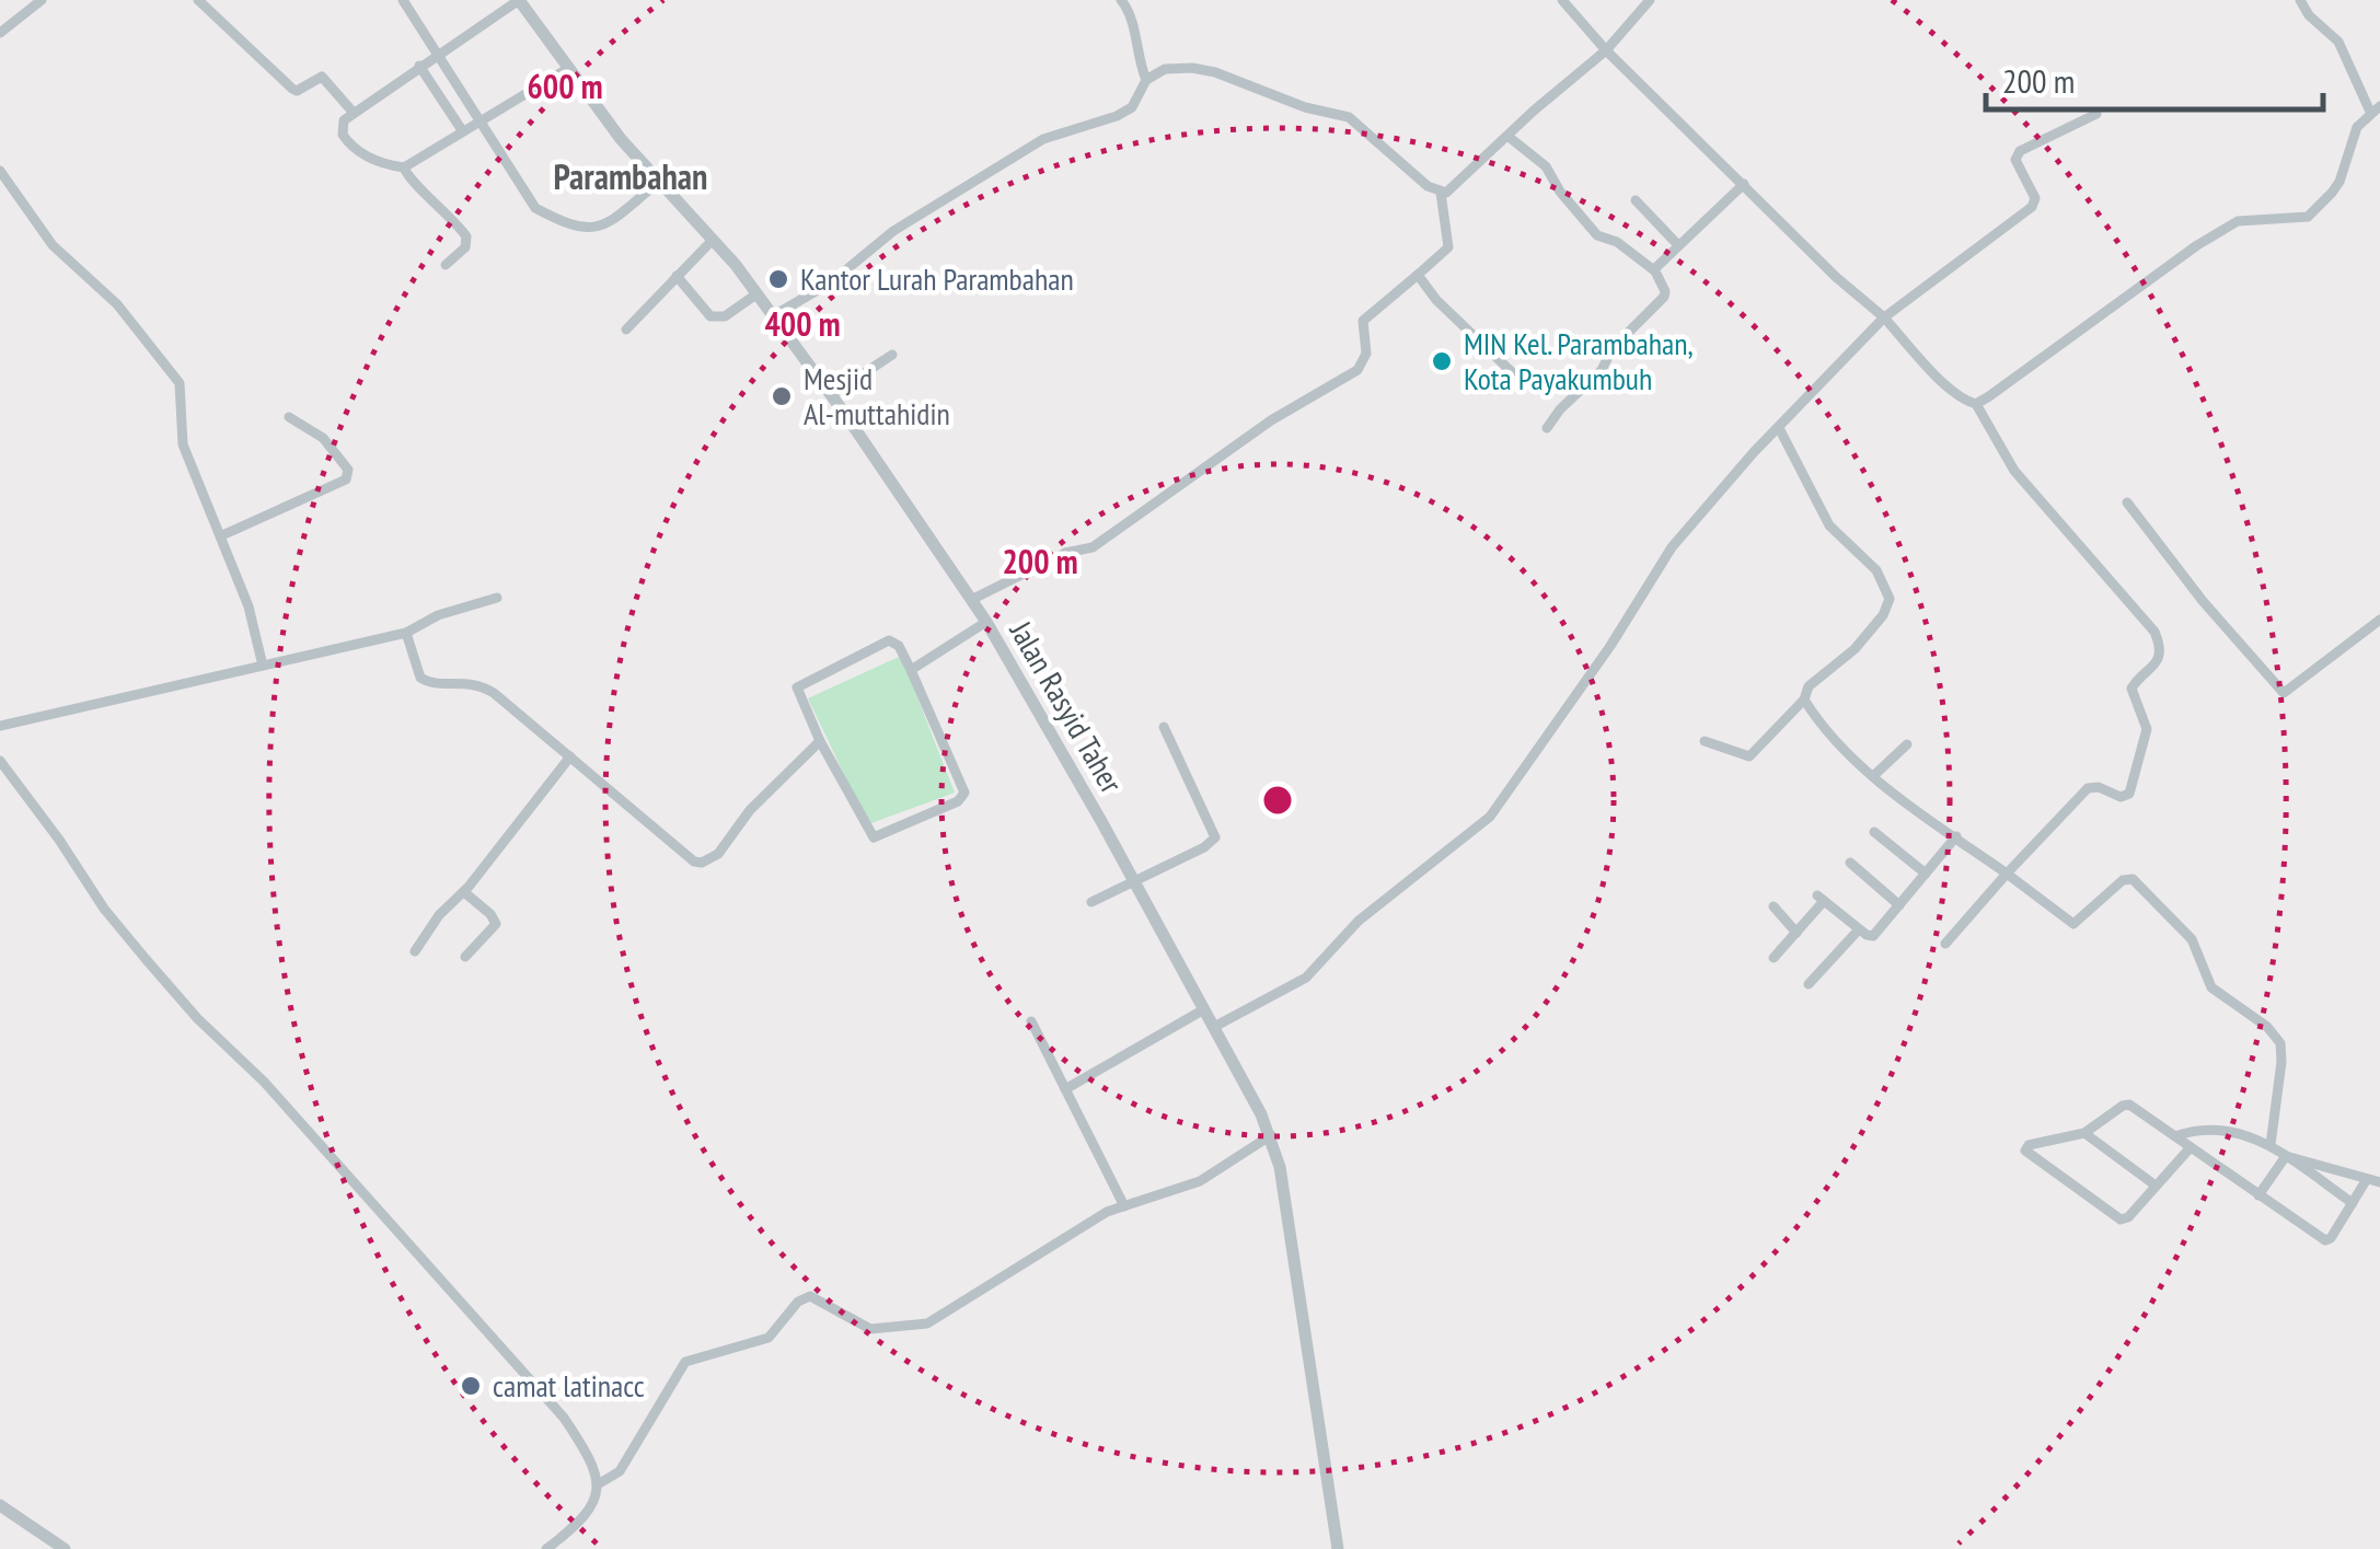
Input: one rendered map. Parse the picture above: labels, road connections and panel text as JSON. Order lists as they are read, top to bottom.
{
  "streets": {
    "street": ["Jalan Rasyid Taher"]
  },
  "districts": ["Parambahan"],
  "places": [
    "Kantor Lurah Parambahan",
    "MIN Kel. Parambahan, Kota Payakumbuh",
    "Mesjid Al-muttahidin",
    "camat latinacc"
  ],
  "scale_bar": "200 m",
  "rings": ["600 m", "400 m", "200 m"]
}
